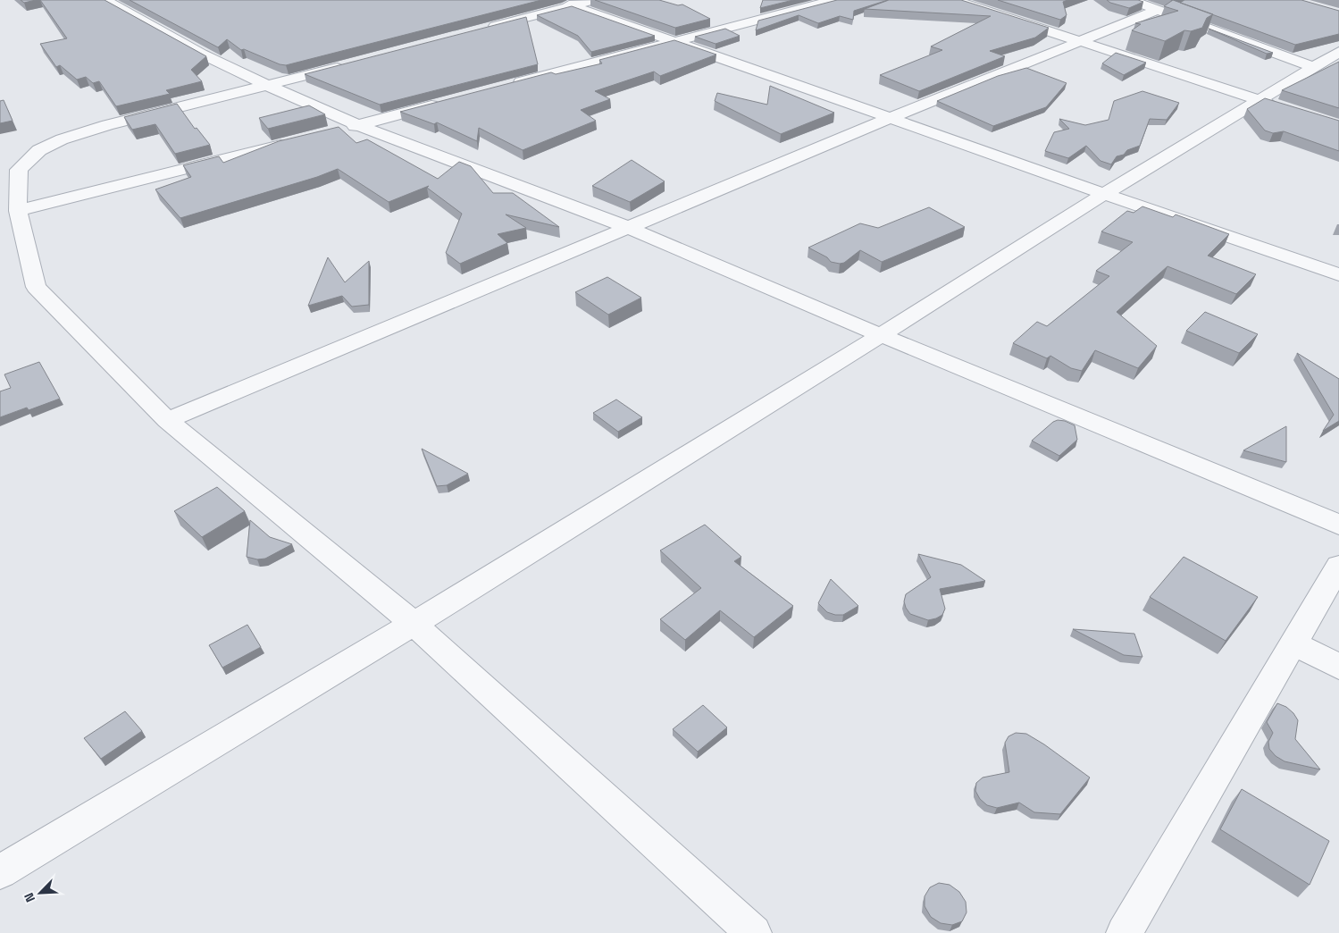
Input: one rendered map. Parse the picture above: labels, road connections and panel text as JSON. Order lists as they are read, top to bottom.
{
  "north": "bottom left"
}
